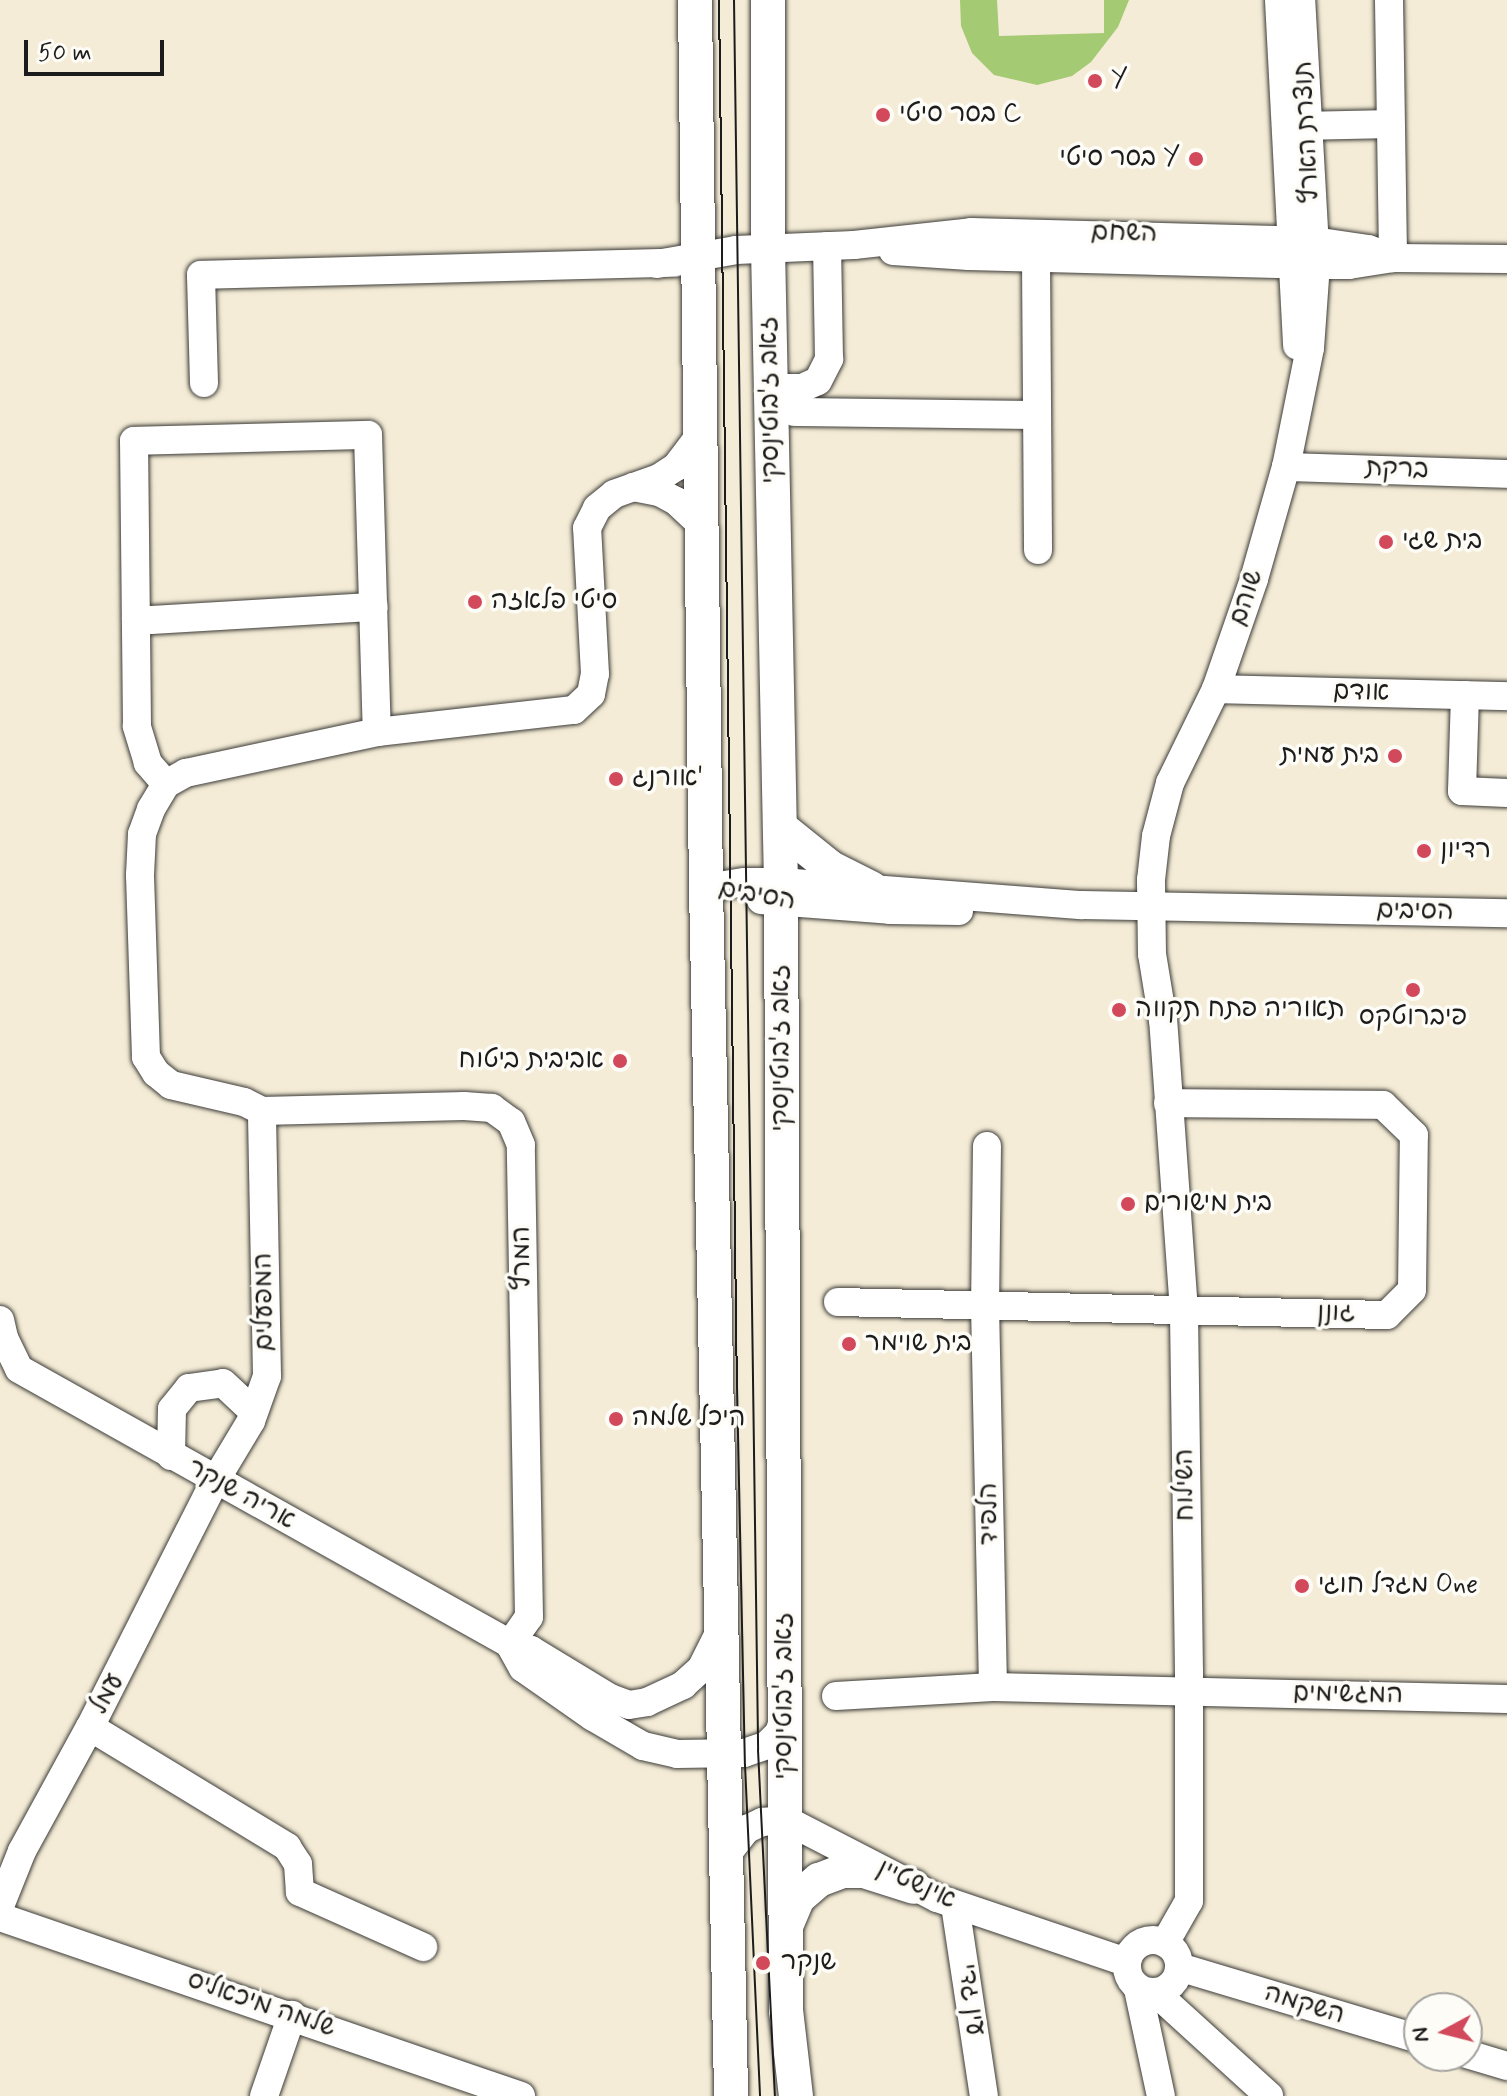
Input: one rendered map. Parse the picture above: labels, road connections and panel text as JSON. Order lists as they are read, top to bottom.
{
  "streets": {
    "main road": ["זאב ז'בוטינסקי"],
    "street": [
      "תוצרת הארץ",
      "השחם",
      "ברקת",
      "שוהם",
      "אודם",
      "הסיבים",
      "המרץ",
      "המפעלים",
      "גונן",
      "השילוח",
      "אריה שנקר",
      "הלפיד",
      "עמל",
      "המגשימים",
      "אינשטיין",
      "עין גדי",
      "שלמה מיכאליס",
      "השקמה"
    ]
  },
  "crossings": [
    ["תוצרת הארץ", "השחם"],
    ["תוצרת הארץ", "שוהם"],
    ["השחם", "זאב ז'בוטינסקי"],
    ["השחם", "שוהם"],
    ["זאב ז'בוטינסקי", "הסיבים"],
    ["זאב ז'בוטינסקי", "אריה שנקר"],
    ["זאב ז'בוטינסקי", "אינשטיין"],
    ["ברקת", "שוהם"],
    ["שוהם", "אודם"],
    ["שוהם", "הסיבים"],
    ["שוהם", "השילוח"],
    ["הסיבים", "השילוח"],
    ["המרץ", "המפעלים"],
    ["המרץ", "אריה שנקר"],
    ["המפעלים", "אריה שנקר"],
    ["המפעלים", "עמל"],
    ["גונן", "השילוח"],
    ["גונן", "הלפיד"],
    ["השילוח", "המגשימים"],
    ["השילוח", "אינשטיין"],
    ["אריה שנקר", "עמל"],
    ["אינשטיין", "עין גדי"]
  ],
  "places": [
    "Y",
    "בסר סיטי C",
    "בסר סיטי Y",
    "בית שגי",
    "סיטי פלאזה",
    "בית עמית",
    "אורנג'",
    "רדיון",
    "פיברוטקס",
    "תאוריה פתח תקווה",
    "אביבית ביטוח",
    "בית מישורים",
    "בית שוימר",
    "היכל שלמה",
    "מגדל חוגי One",
    "שנקר"
  ],
  "scale_bar": "50 m",
  "north": "left"
}
